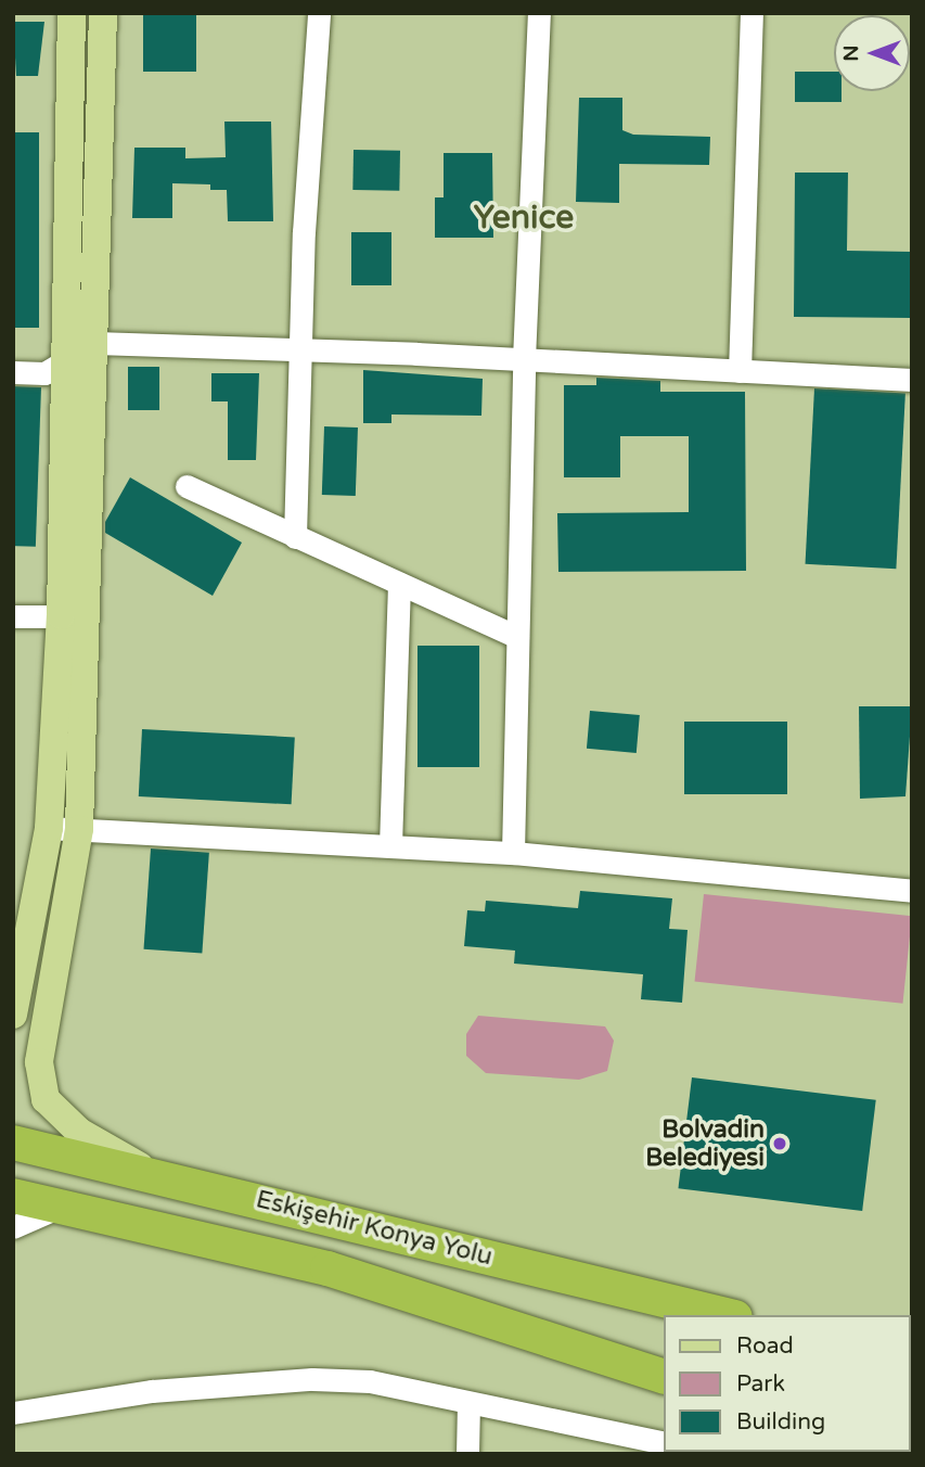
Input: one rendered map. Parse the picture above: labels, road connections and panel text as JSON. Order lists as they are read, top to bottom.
{
  "streets": {
    "highway": ["Eskişehir Konya Yolu"]
  },
  "districts": ["Yenice"],
  "places": ["Bolvadin Belediyesi"],
  "legend": ["Road", "Park", "Building"],
  "north": "left"
}
